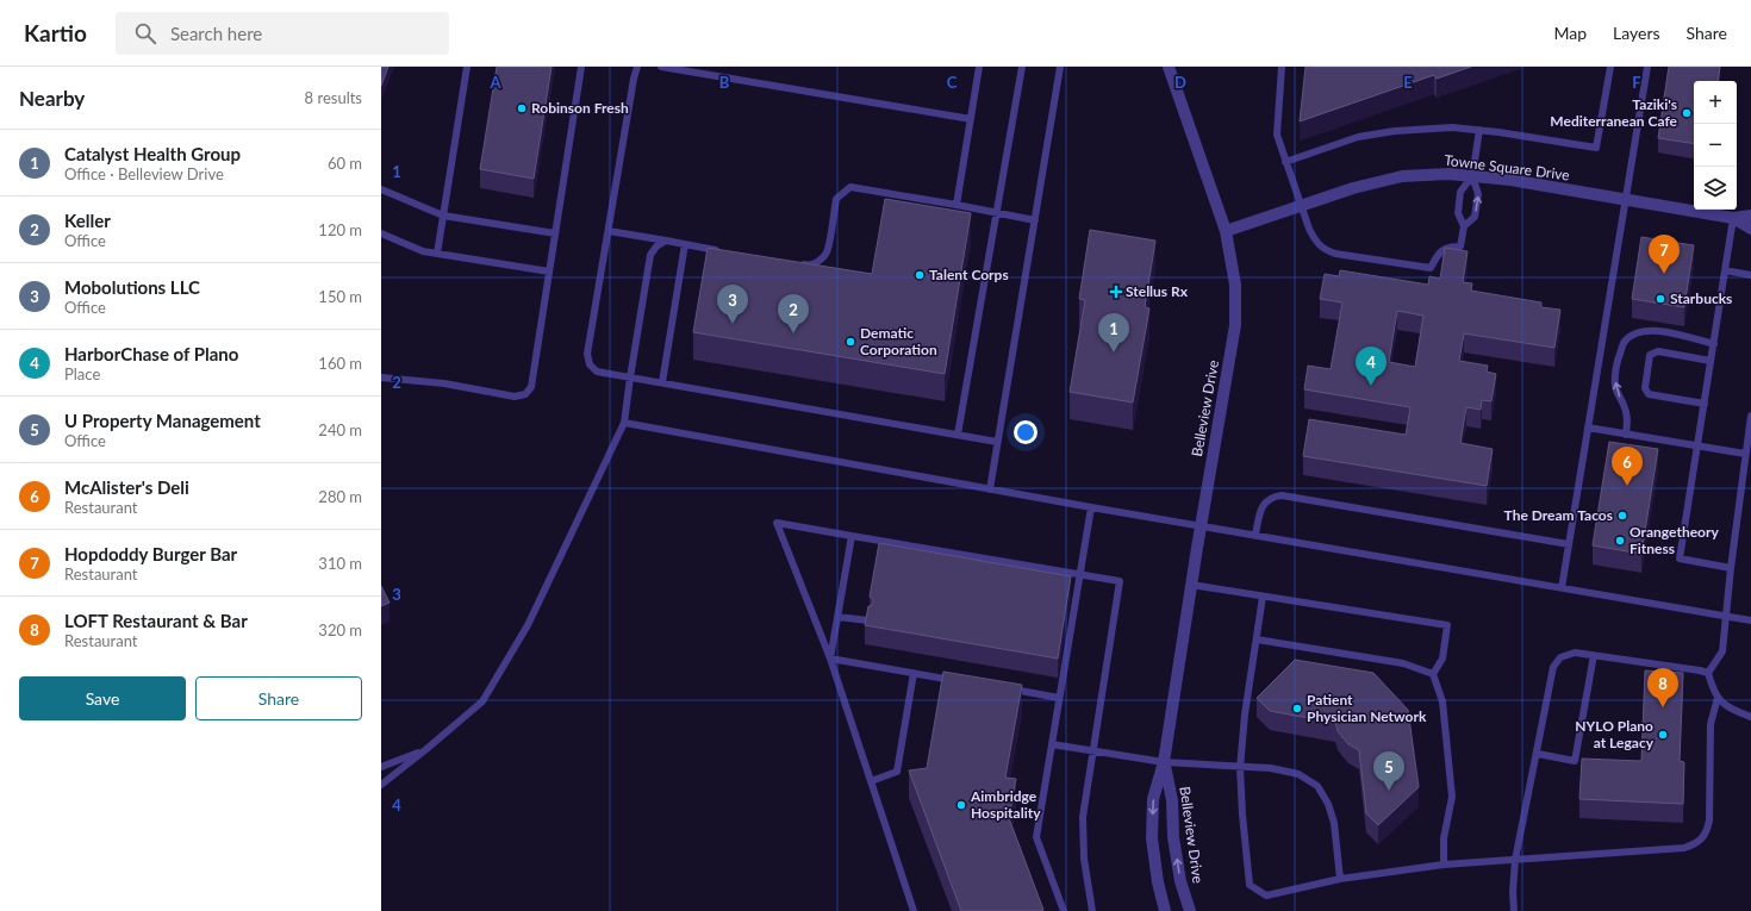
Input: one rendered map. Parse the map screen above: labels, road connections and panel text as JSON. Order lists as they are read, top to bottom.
{
  "streets": {
    "street": ["Towne Square Drive", "Belleview Drive"]
  },
  "crossings": [
    ["Towne Square Drive", "Belleview Drive"]
  ],
  "places": {
    "other": [
      "Robinson Fresh",
      "Taziki's Mediterranean Cafe",
      "Talent Corps",
      "Starbucks",
      "Dematic Corporation",
      "The Dream Tacos",
      "Orangetheory Fitness",
      "Patient Physician Network",
      "NYLO Plano at Legacy",
      "Aimbridge Hospitality"
    ],
    "health": ["Stellus Rx"]
  },
  "page": {
    "header": "Kartio",
    "search": "Search here",
    "nav": ["Map", "Layers", "Share"],
    "heading": ["Nearby", "8 results"],
    "map_buttons": ["+", "−"],
    "list": [
      {
        "mark": "1",
        "name": "Catalyst Health Group",
        "note": "Office · Belleview Drive",
        "value": "60 m"
      },
      {
        "mark": "2",
        "name": "Keller",
        "note": "Office",
        "value": "120 m"
      },
      {
        "mark": "3",
        "name": "Mobolutions LLC",
        "note": "Office",
        "value": "150 m"
      },
      {
        "mark": "4",
        "name": "HarborChase of Plano",
        "note": "Place",
        "value": "160 m"
      },
      {
        "mark": "5",
        "name": "U Property Management",
        "note": "Office",
        "value": "240 m"
      },
      {
        "mark": "6",
        "name": "McAlister's Deli",
        "note": "Restaurant",
        "value": "280 m"
      },
      {
        "mark": "7",
        "name": "Hopdoddy Burger Bar",
        "note": "Restaurant",
        "value": "310 m"
      },
      {
        "mark": "8",
        "name": "LOFT Restaurant & Bar",
        "note": "Restaurant",
        "value": "320 m"
      }
    ],
    "pins": [
      "7",
      "3",
      "2",
      "1",
      "4",
      "6",
      "8",
      "5"
    ],
    "buttons": ["Save", "Share"]
  },
  "grid": {
    "columns": [
      "A",
      "B",
      "C",
      "D",
      "E",
      "F"
    ],
    "rows": [
      "1",
      "2",
      "3",
      "4"
    ]
  }
}
